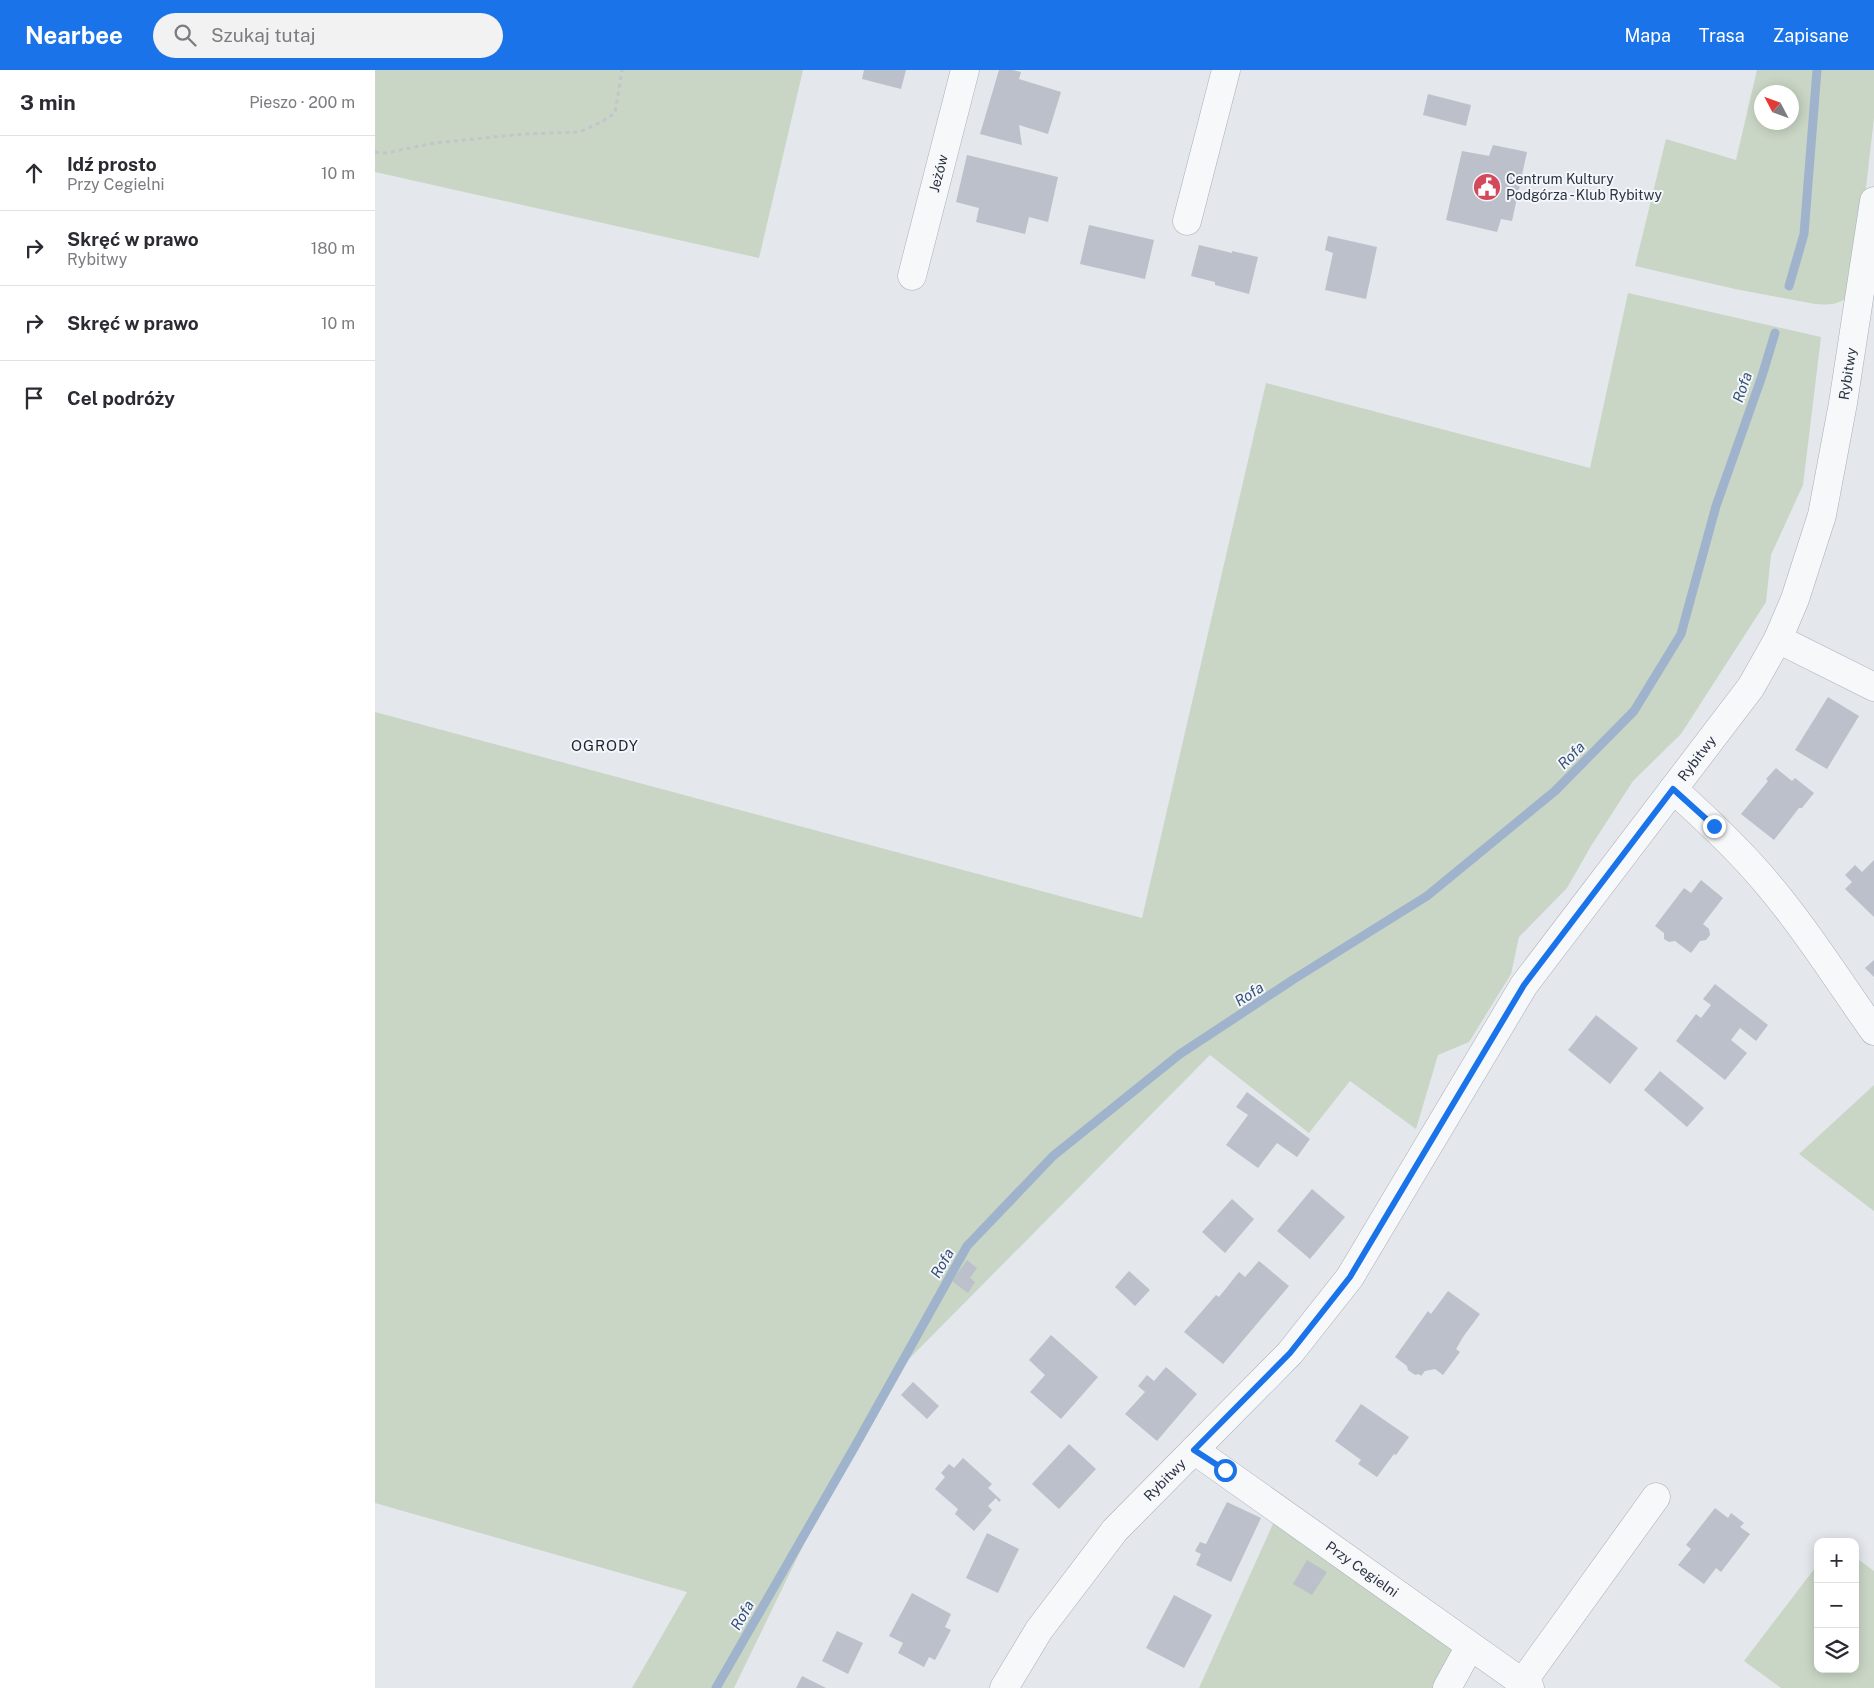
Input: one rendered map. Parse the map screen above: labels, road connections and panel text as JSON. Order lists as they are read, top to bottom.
{
  "streets": {
    "street": ["Jeżów", "Rybitwy", "Przy Cegielni"]
  },
  "crossings": [
    ["Rybitwy", "Przy Cegielni"]
  ],
  "districts": ["OGRODY"],
  "water": ["Rofa"],
  "places": {
    "public building": ["Centrum Kultury Podgórza - Klub Rybitwy"]
  },
  "north": "top left",
  "page": {
    "header": "Nearbee",
    "search": "Szukaj tutaj",
    "nav": ["Mapa", "Trasa", "Zapisane"],
    "heading": ["3 min", "Pieszo · 200 m"],
    "list": [
      ["Idź prosto", "Przy Cegielni", "10 m"],
      ["Skręć w prawo", "Rybitwy", "180 m"],
      ["Skręć w prawo", "10 m"],
      "Cel podróży"
    ],
    "map_buttons": ["+", "−"]
  }
}
